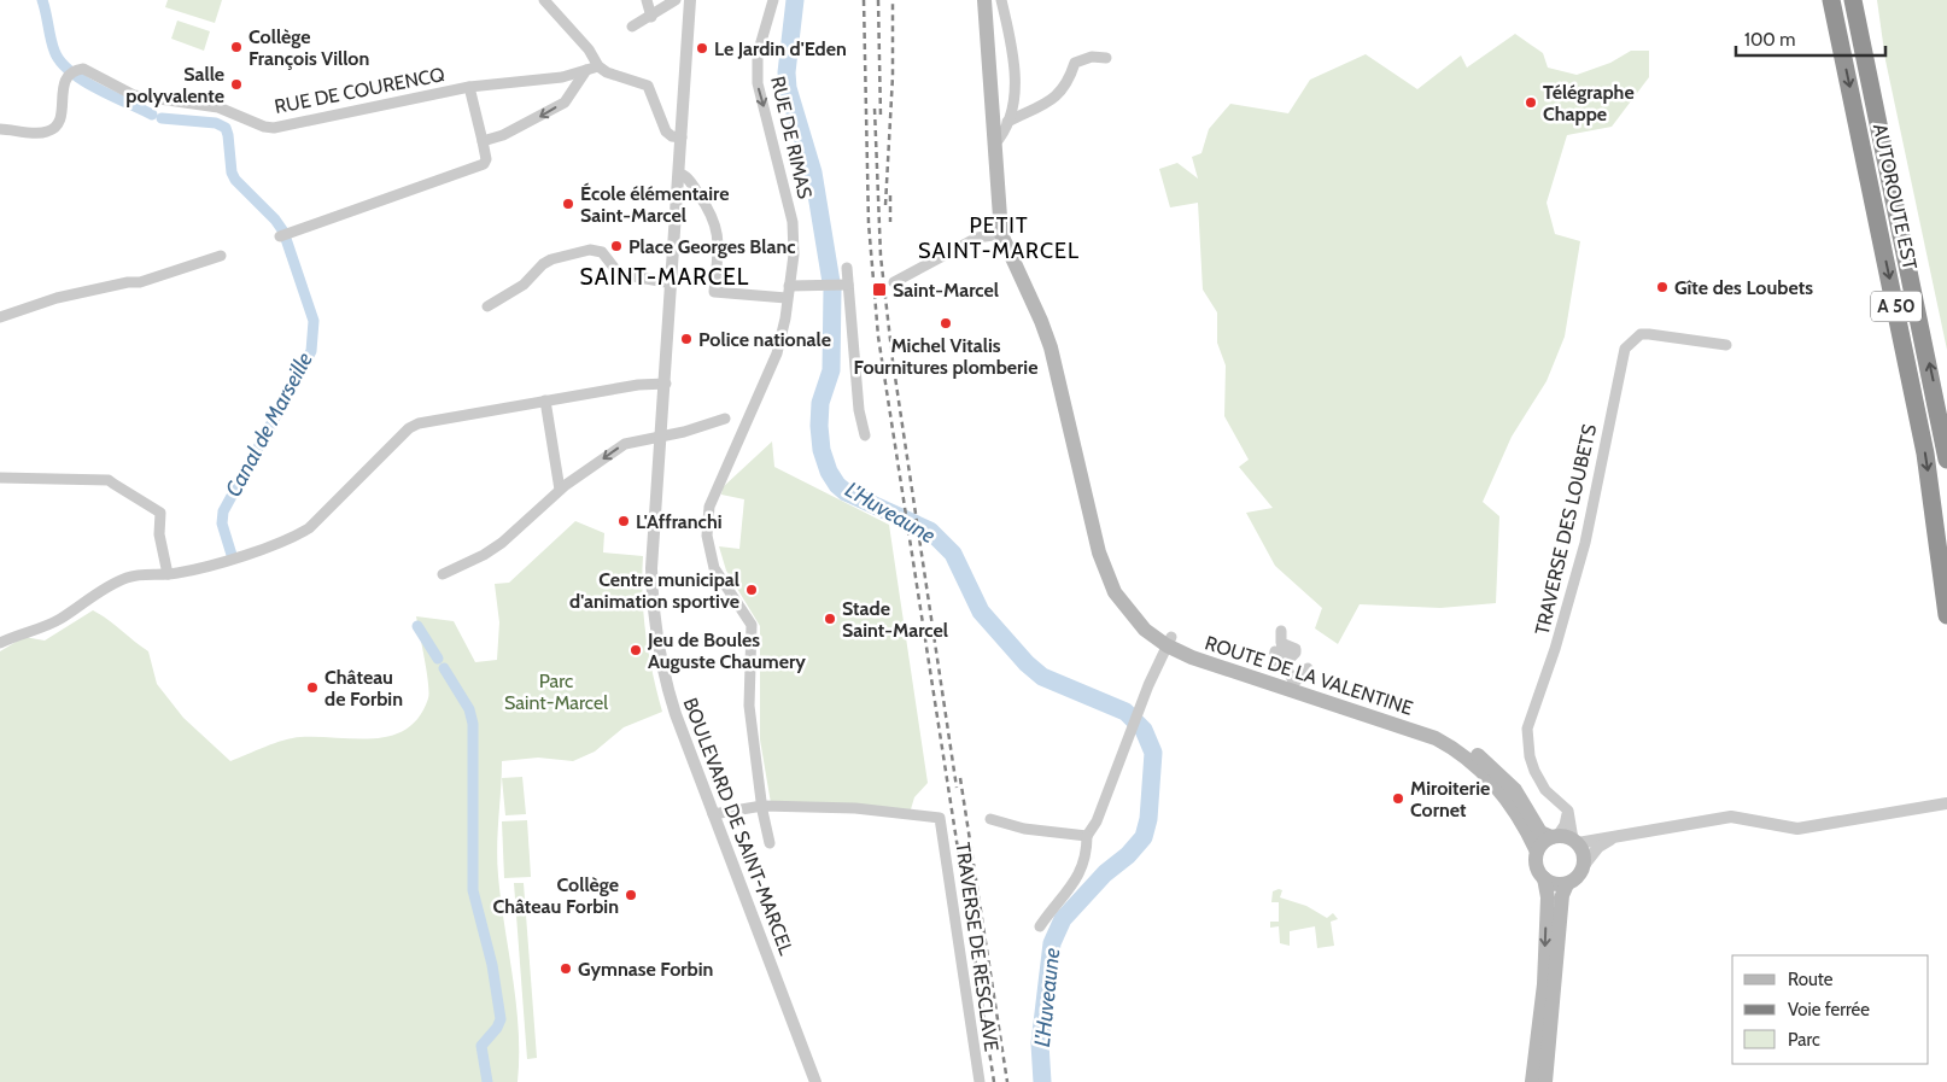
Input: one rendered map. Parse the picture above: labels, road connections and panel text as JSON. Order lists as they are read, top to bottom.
{
  "streets": {
    "highway": ["AUTOROUTE EST", "A 50"],
    "main road": ["ROUTE DE LA VALENTINE"],
    "street": [
      "RUE DE COURENCQ",
      "RUE DE RIMAS",
      "TRAVERSE DES LOUBETS",
      "BOULEVARD DE SAINT-MARCEL",
      "TRAVERSE DE RESCLAVE"
    ]
  },
  "crossings": [
    ["RUE DE RIMAS", "TRAVERSE DE RESCLAVE"]
  ],
  "districts": ["PETIT SAINT-MARCEL", "SAINT-MARCEL"],
  "water": ["Canal de Marseille", "L'Huveaune"],
  "parks": ["Parc Saint-Marcel"],
  "places": {
    "other": [
      "Collège François Villon",
      "Le Jardin d'Eden",
      "Salle polyvalente",
      "Télégraphe Chappe",
      "École élémentaire Saint-Marcel",
      "Place Georges Blanc",
      "Gîte des Loubets",
      "Michel Vitalis Fournitures plomberie",
      "Police nationale",
      "L'Affranchi",
      "Centre municipal d'animation sportive",
      "Stade Saint-Marcel",
      "Jeu de Boules Auguste Chaumery",
      "Château de Forbin",
      "Miroiterie Cornet",
      "Collège Château Forbin",
      "Gymnase Forbin"
    ],
    "transit": ["Saint-Marcel"]
  },
  "legend": ["Route", "Voie ferrée", "Parc"],
  "scale_bar": "100 m"
}
